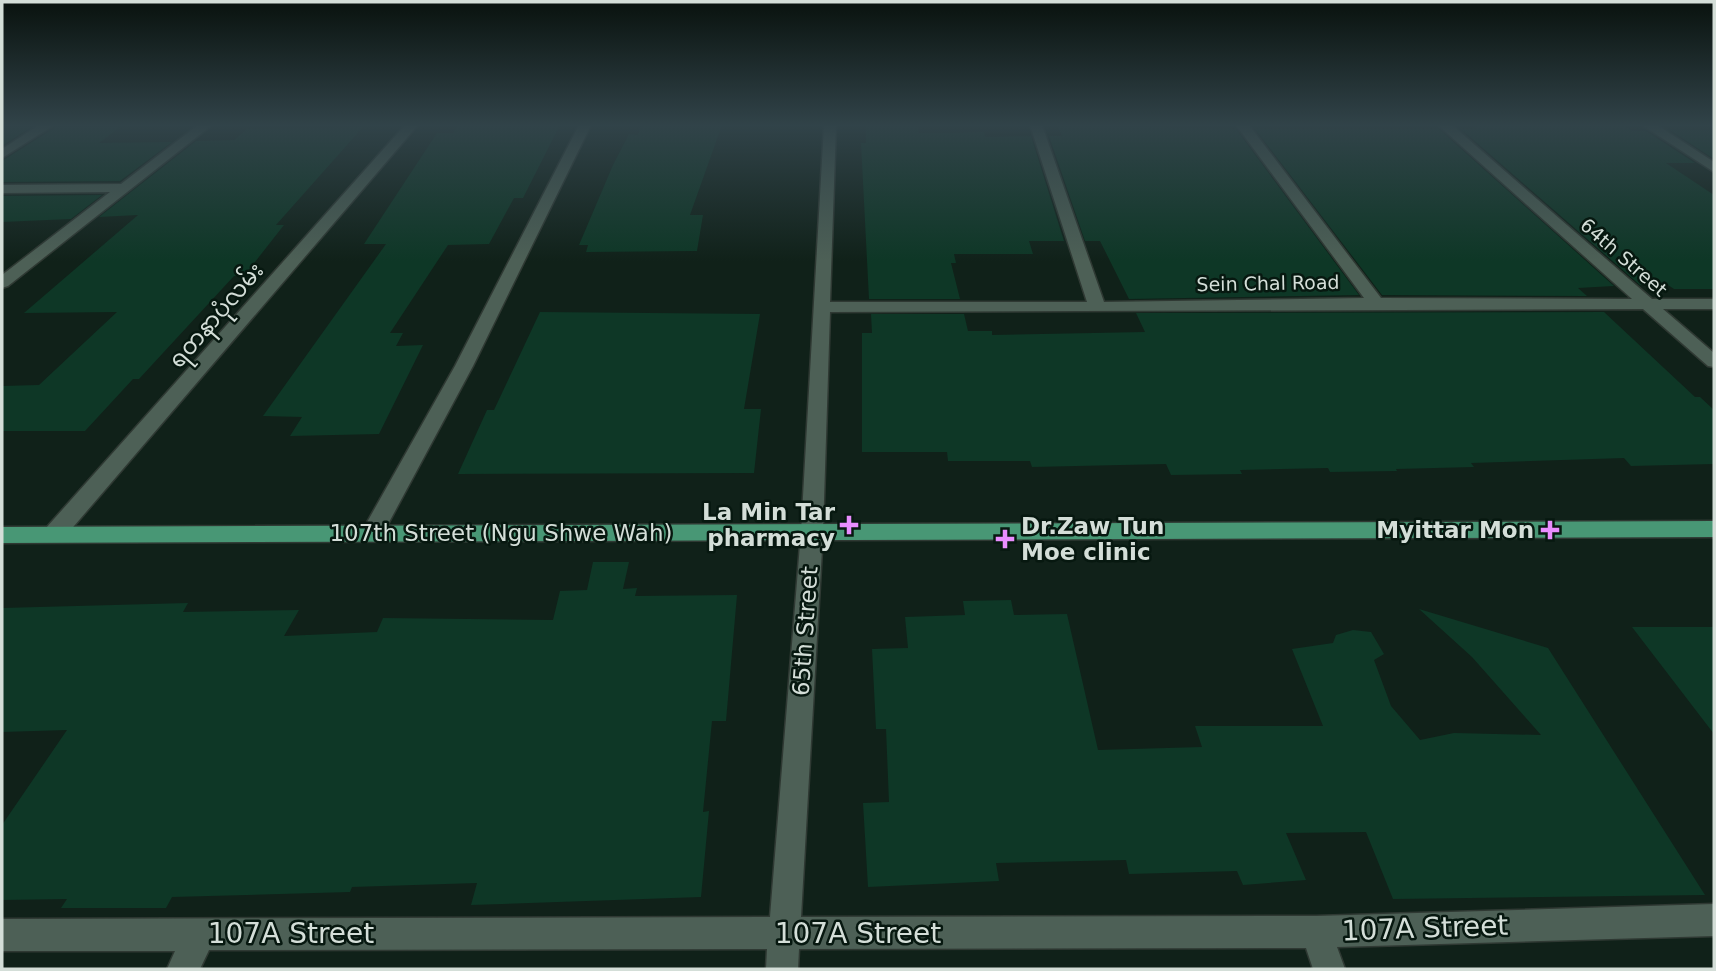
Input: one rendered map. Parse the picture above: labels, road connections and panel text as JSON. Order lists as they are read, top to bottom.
{
  "streets": {
    "main road": ["107th Street (Ngu Shwe Wah)"],
    "street": [
      "64th Street",
      "Sein Chal Road",
      "ရတနာပုံလမ်း",
      "65th Street",
      "107A Street"
    ]
  },
  "crossings": [
    ["64th Street", "Sein Chal Road"],
    ["Sein Chal Road", "65th Street"],
    ["ရတနာပုံလမ်း", "107th Street (Ngu Shwe Wah)"],
    ["107th Street (Ngu Shwe Wah)", "65th Street"],
    ["65th Street", "107A Street"]
  ],
  "places": {
    "health": ["La Min Tar pharmacy", "Myittar Mon", "Dr.Zaw Tun Moe clinic"]
  }
}
